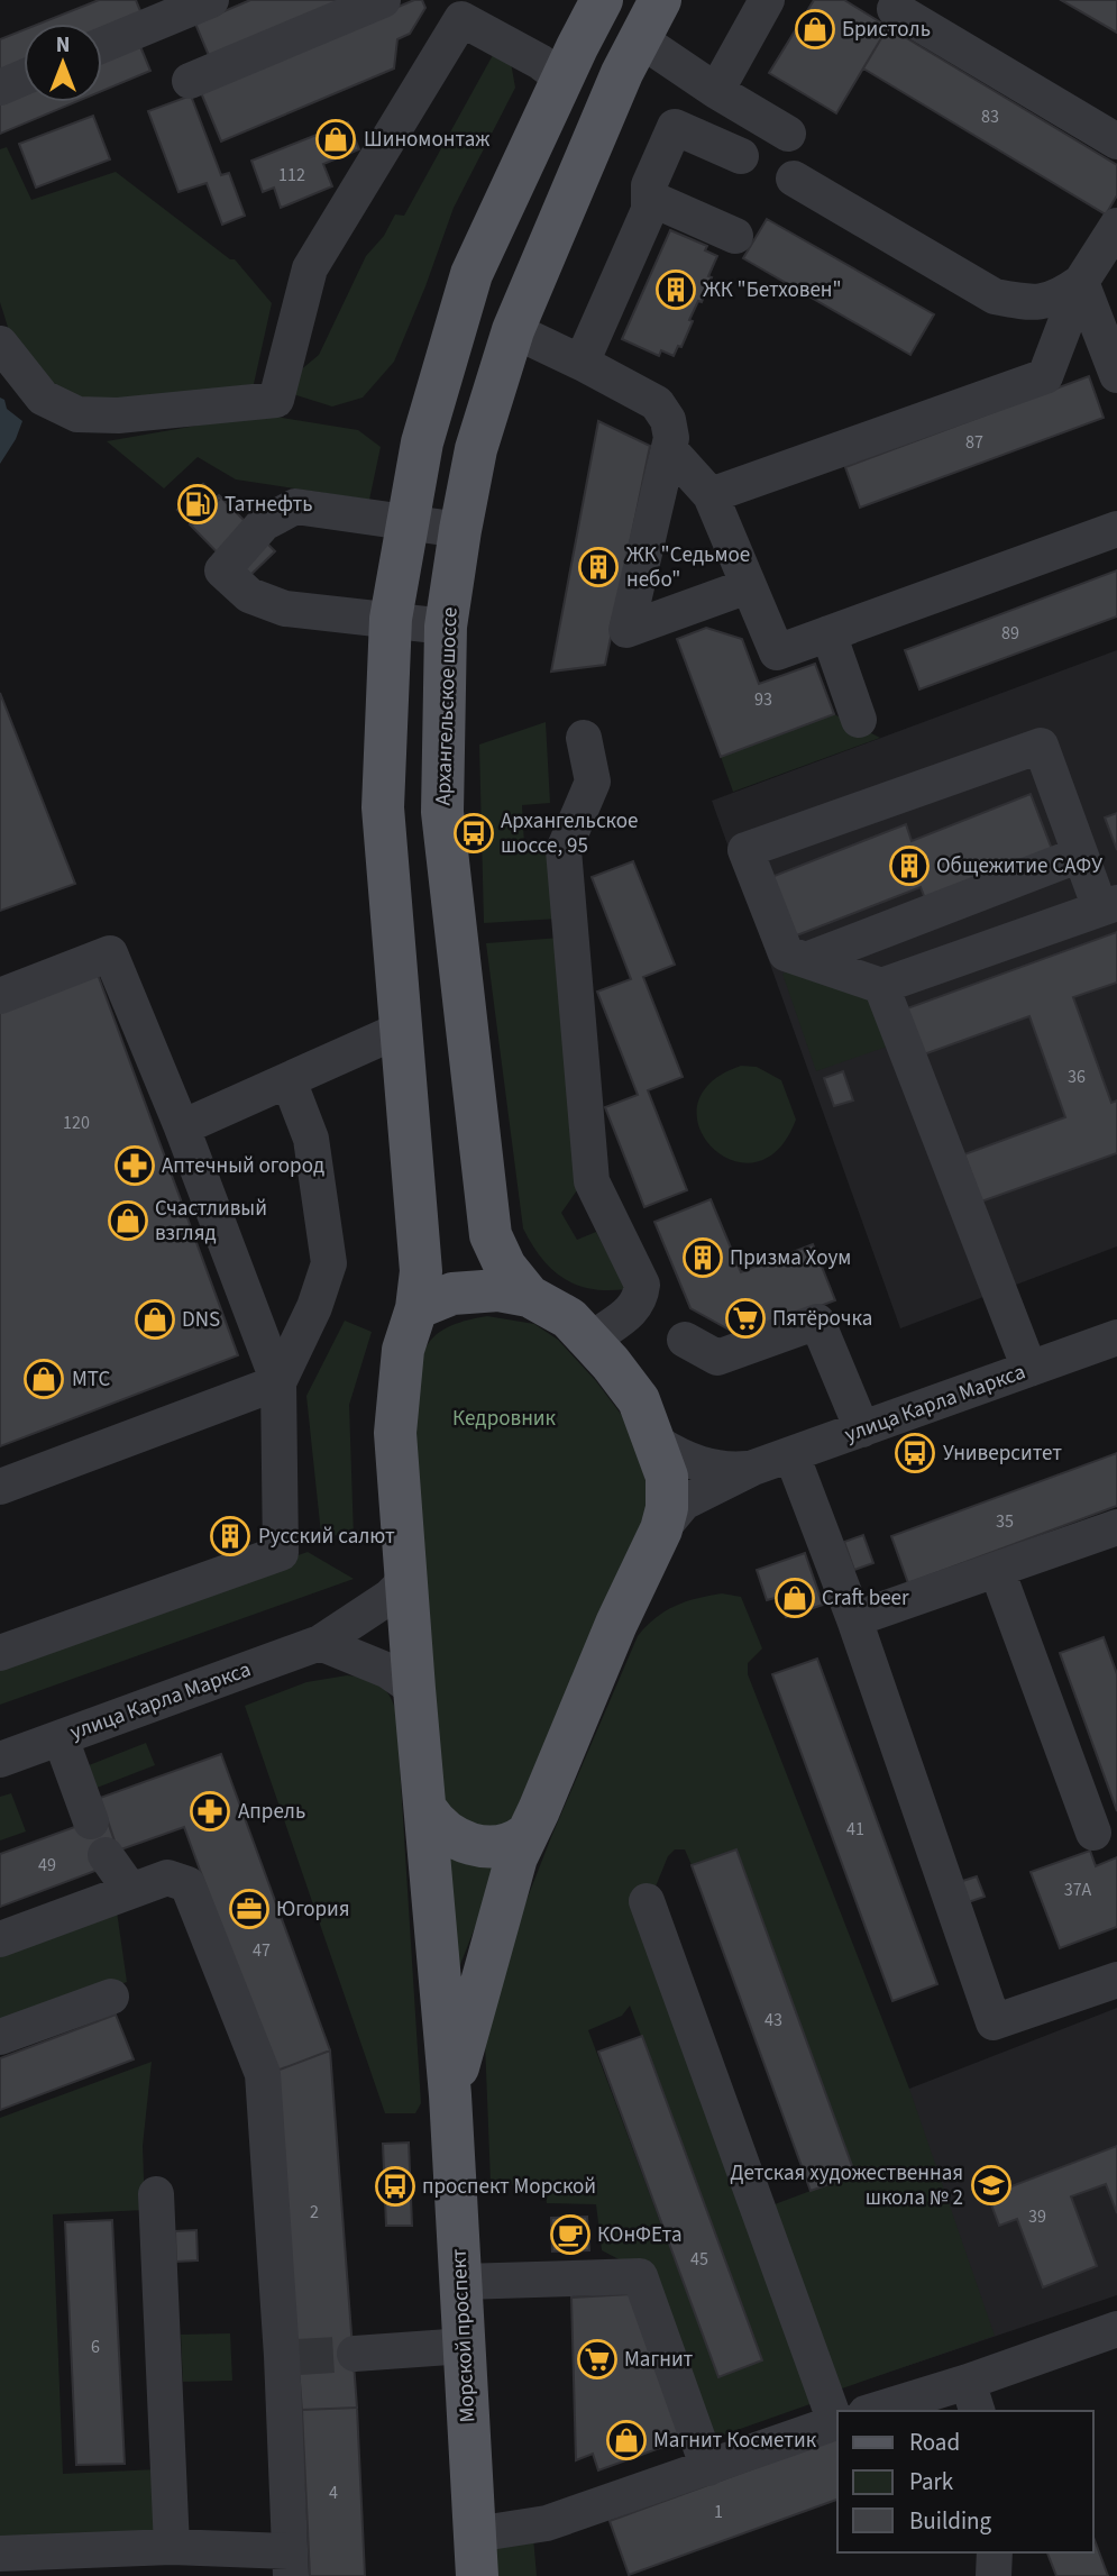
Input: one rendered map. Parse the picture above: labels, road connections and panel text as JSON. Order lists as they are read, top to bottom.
{
  "streets": {
    "main road": ["Архангельское шоссе", "Морской проспект"],
    "street": ["улица Карла Маркса"]
  },
  "crossings": [
    ["улица Карла Маркса", "Морской проспект"]
  ],
  "parks": ["Кедровник"],
  "places": {
    "shop": [
      "Бристоль",
      "Шиномонтаж",
      "Счастливый взгляд",
      "DNS",
      "МТС",
      "Craft beer",
      "Магнит Косметик"
    ],
    "building": [
      "ЖК \"Бетховен\"",
      "ЖК \"Седьмое небо\"",
      "Общежитие САФУ",
      "Призма Хоум",
      "Русский салют"
    ],
    "fuel station": ["Татнефть"],
    "bus stop": ["Архангельское шоссе, 95", "Университет", "проспект Морской"],
    "pharmacy": ["Аптечный огород", "Апрель"],
    "supermarket": ["Пятёрочка", "Магнит"],
    "office": ["Югория"],
    "school or university": ["Детская художественная школа № 2"],
    "cafe": ["КОнФЕта"]
  },
  "house_numbers": [
    "83",
    "112",
    "87",
    "89",
    "93",
    "36",
    "120",
    "35",
    "41",
    "49",
    "37А",
    "47",
    "43",
    "2",
    "39",
    "45",
    "6",
    "4",
    "1"
  ],
  "legend": ["Road", "Park", "Building"],
  "north": "top"
}
